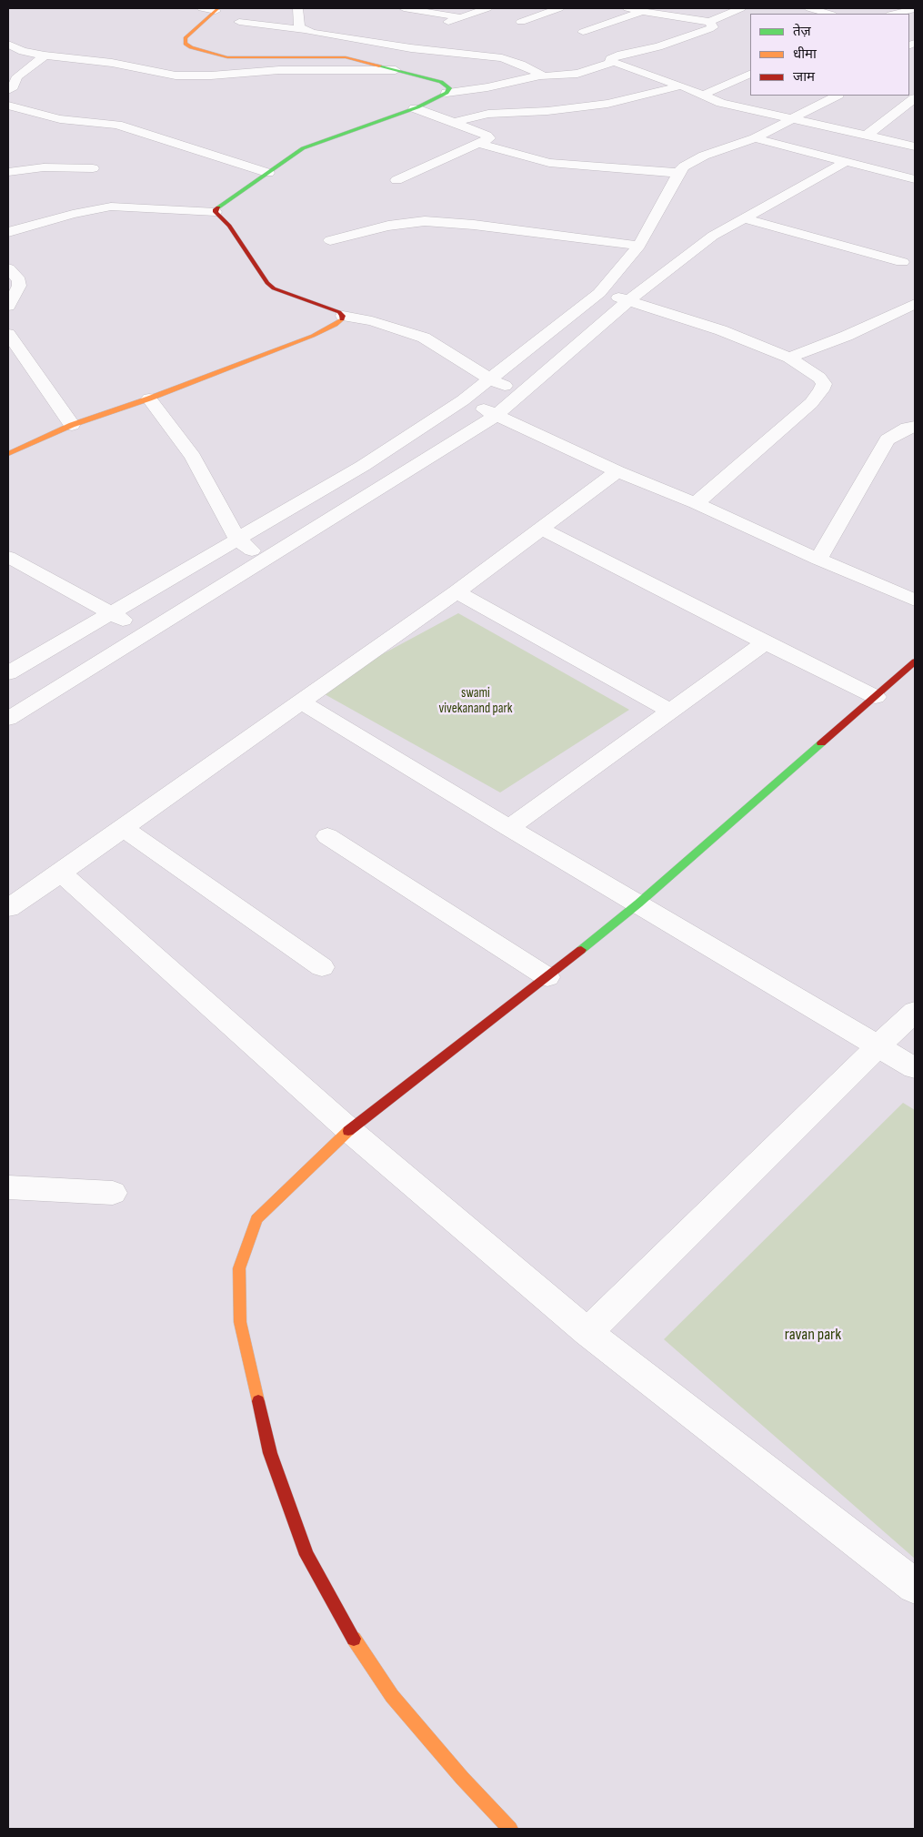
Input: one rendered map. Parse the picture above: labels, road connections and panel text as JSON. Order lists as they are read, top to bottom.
{
  "parks": ["swami vivekanand park", "ravan park"],
  "legend": ["तेज़", "धीमा", "जाम"]
}
